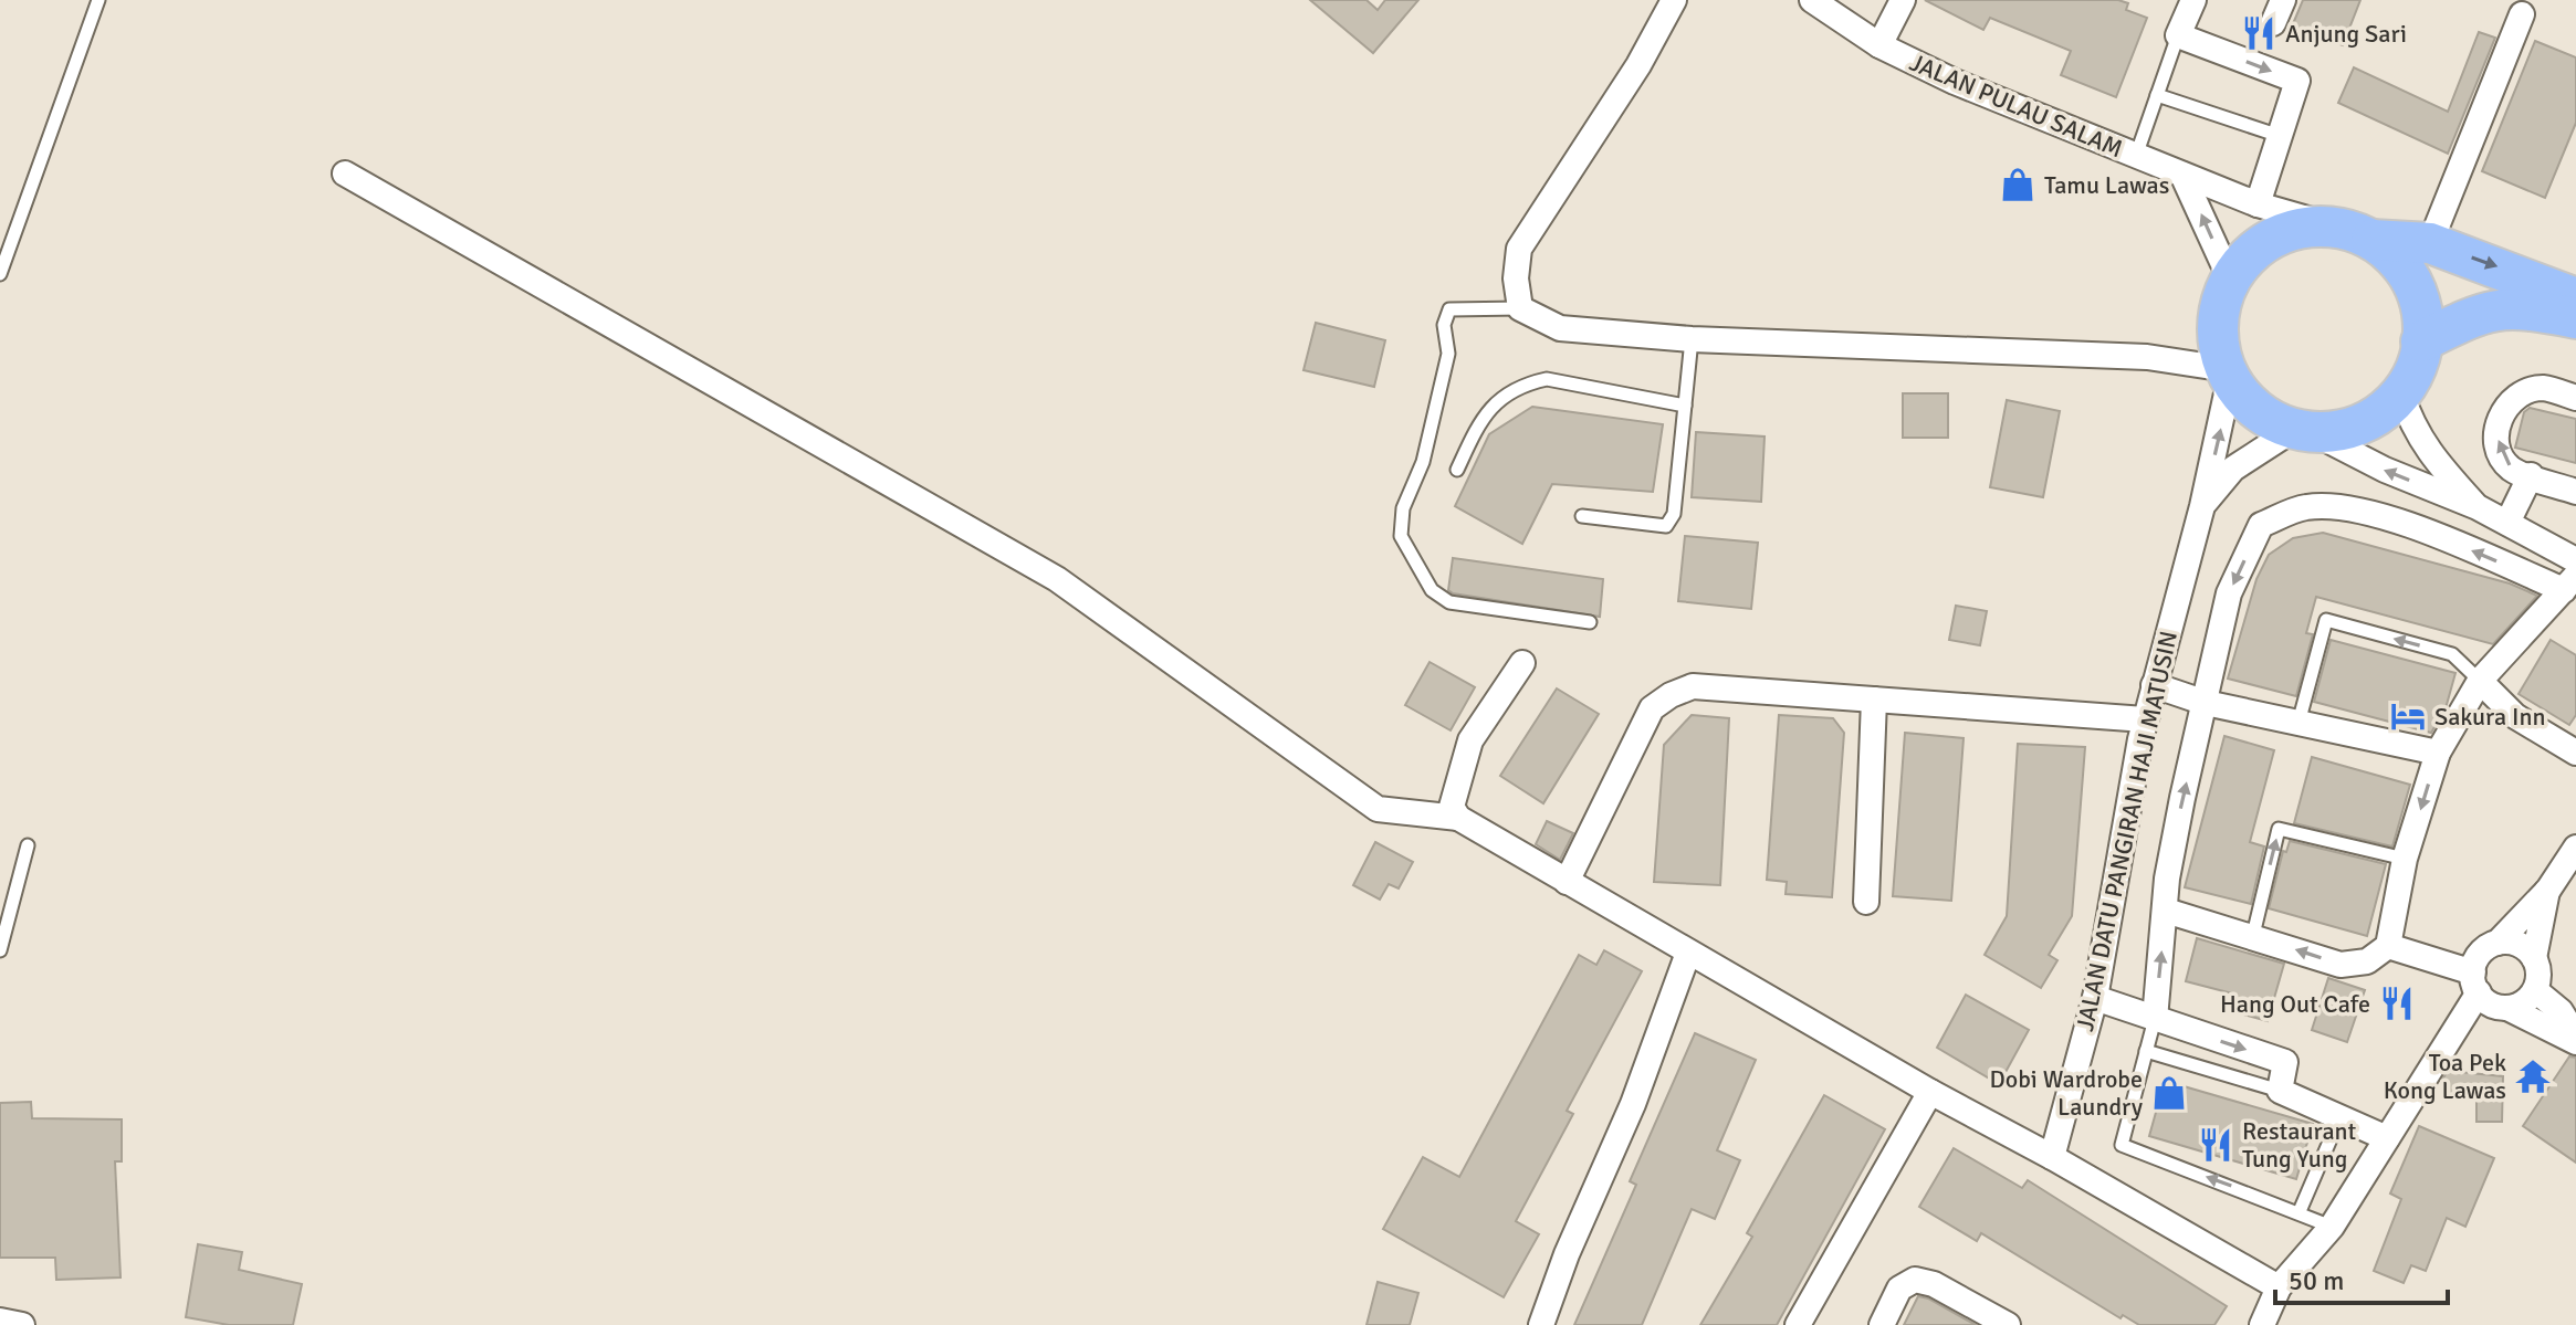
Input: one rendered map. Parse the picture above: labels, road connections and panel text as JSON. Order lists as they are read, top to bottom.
{
  "streets": {
    "street": ["JALAN PULAU SALAM", "JALAN DATU PANGIRAN HAJI MATUSIN"]
  },
  "crossings": [
    ["JALAN PULAU SALAM", "JALAN DATU PANGIRAN HAJI MATUSIN"]
  ],
  "places": {
    "restaurant": ["Anjung Sari", "Hang Out Cafe", "Restaurant Tung Yung"],
    "shop": ["Tamu Lawas", "Dobi Wardrobe Laundry"],
    "hotel": ["Sakura Inn"],
    "temple": ["Toa Pek Kong Lawas"]
  },
  "scale_bar": "50 m"
}
